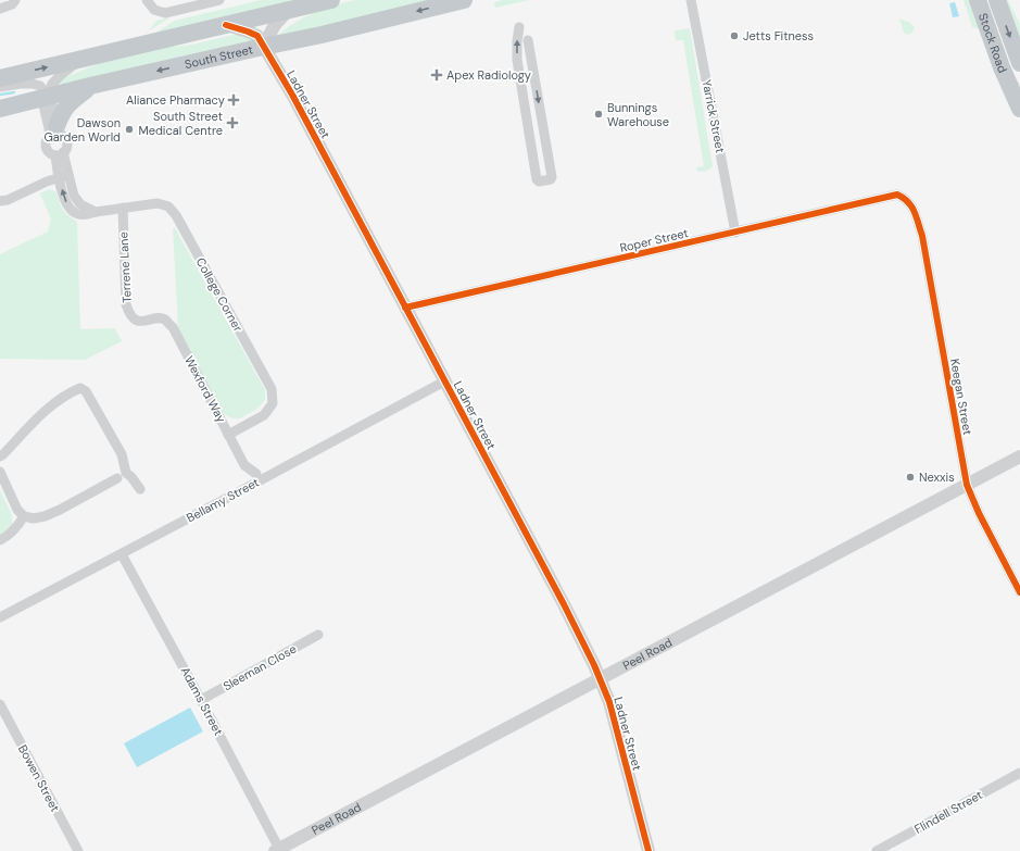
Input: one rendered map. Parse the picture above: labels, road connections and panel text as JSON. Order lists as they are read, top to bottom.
{
  "streets": {
    "highway": ["Stock Road", "South Street"],
    "street": [
      "Ladner Street",
      "Yarrick Street",
      "Roper Street",
      "Terrene Lane",
      "College Corner",
      "Wexford Way",
      "Keegan Street",
      "Bellamy Street",
      "Peel Road",
      "Sleeman Close",
      "Adams Street",
      "Bowen Street",
      "Flindell Street"
    ]
  },
  "crossings": [
    ["South Street", "Ladner Street"],
    ["Ladner Street", "Roper Street"],
    ["Ladner Street", "Bellamy Street"],
    ["Ladner Street", "Peel Road"],
    ["Yarrick Street", "Roper Street"],
    ["Roper Street", "Keegan Street"],
    ["Terrene Lane", "College Corner"],
    ["Terrene Lane", "Wexford Way"],
    ["College Corner", "Wexford Way"],
    ["Keegan Street", "Peel Road"],
    ["Bellamy Street", "Adams Street"],
    ["Peel Road", "Adams Street"],
    ["Sleeman Close", "Adams Street"]
  ],
  "places": {
    "other": [
      "Jetts Fitness",
      "Bunnings Warehouse",
      "Dawson Garden World",
      "Nexxis"
    ],
    "health": ["Apex Radiology", "Aliance Pharmacy", "South Street Medical Centre"]
  }
}
